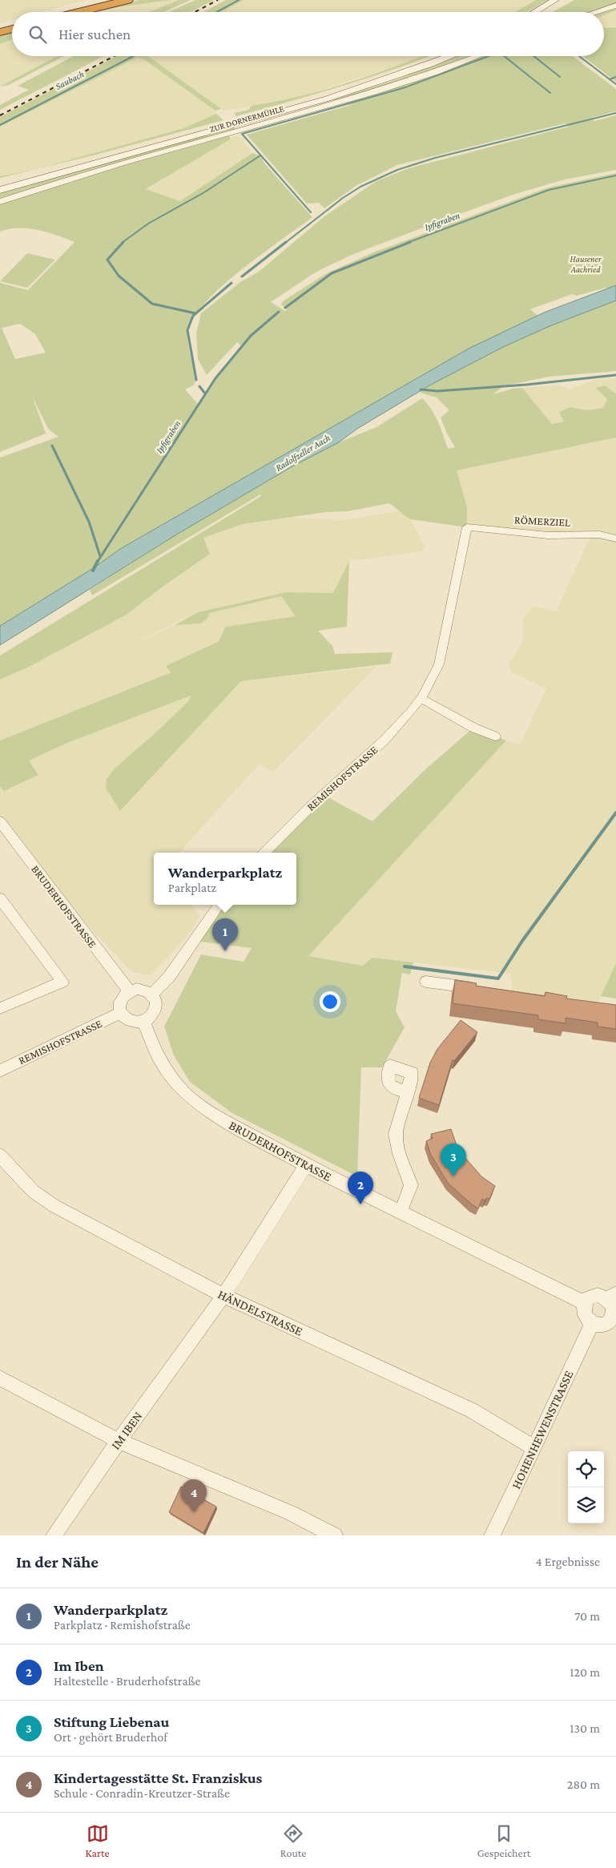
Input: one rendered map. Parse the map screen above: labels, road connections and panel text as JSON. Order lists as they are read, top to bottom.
{
  "streets": {
    "street": [
      "ZUR DORNERMÜHLE",
      "RÖMERZIEL",
      "REMISHOFSTRASSE",
      "BRUDERHOFSTRASSE",
      "HÄNDELSTRASSE",
      "HOHENHEWENSTRASSE",
      "IM IBEN"
    ]
  },
  "crossings": [
    ["RÖMERZIEL", "REMISHOFSTRASSE"],
    ["REMISHOFSTRASSE", "BRUDERHOFSTRASSE"],
    ["BRUDERHOFSTRASSE", "HOHENHEWENSTRASSE"],
    ["BRUDERHOFSTRASSE", "IM IBEN"],
    ["HÄNDELSTRASSE", "HOHENHEWENSTRASSE"],
    ["HÄNDELSTRASSE", "IM IBEN"]
  ],
  "water": ["Saubach", "Ipfigraben", "Radolfzeller Aach"],
  "parks": ["Hausener Aachried"],
  "page": {
    "search": "Hier suchen",
    "popup": ["Wanderparkplatz", "Parkplatz"],
    "pins": [
      "1",
      "3",
      "2",
      "4"
    ],
    "heading": ["In der Nähe", "4 Ergebnisse"],
    "list": [
      {
        "mark": "1",
        "name": "Wanderparkplatz",
        "note": "Parkplatz · Remishofstraße",
        "value": "70 m"
      },
      {
        "mark": "2",
        "name": "Im Iben",
        "note": "Haltestelle · Bruderhofstraße",
        "value": "120 m"
      },
      {
        "mark": "3",
        "name": "Stiftung Liebenau",
        "note": "Ort · gehört Bruderhof",
        "value": "130 m"
      },
      {
        "mark": "4",
        "name": "Kindertagesstätte St. Franziskus",
        "note": "Schule · Conradin-Kreutzer-Straße",
        "value": "280 m"
      }
    ],
    "nav": ["Karte", "Route", "Gespeichert"]
  }
}
